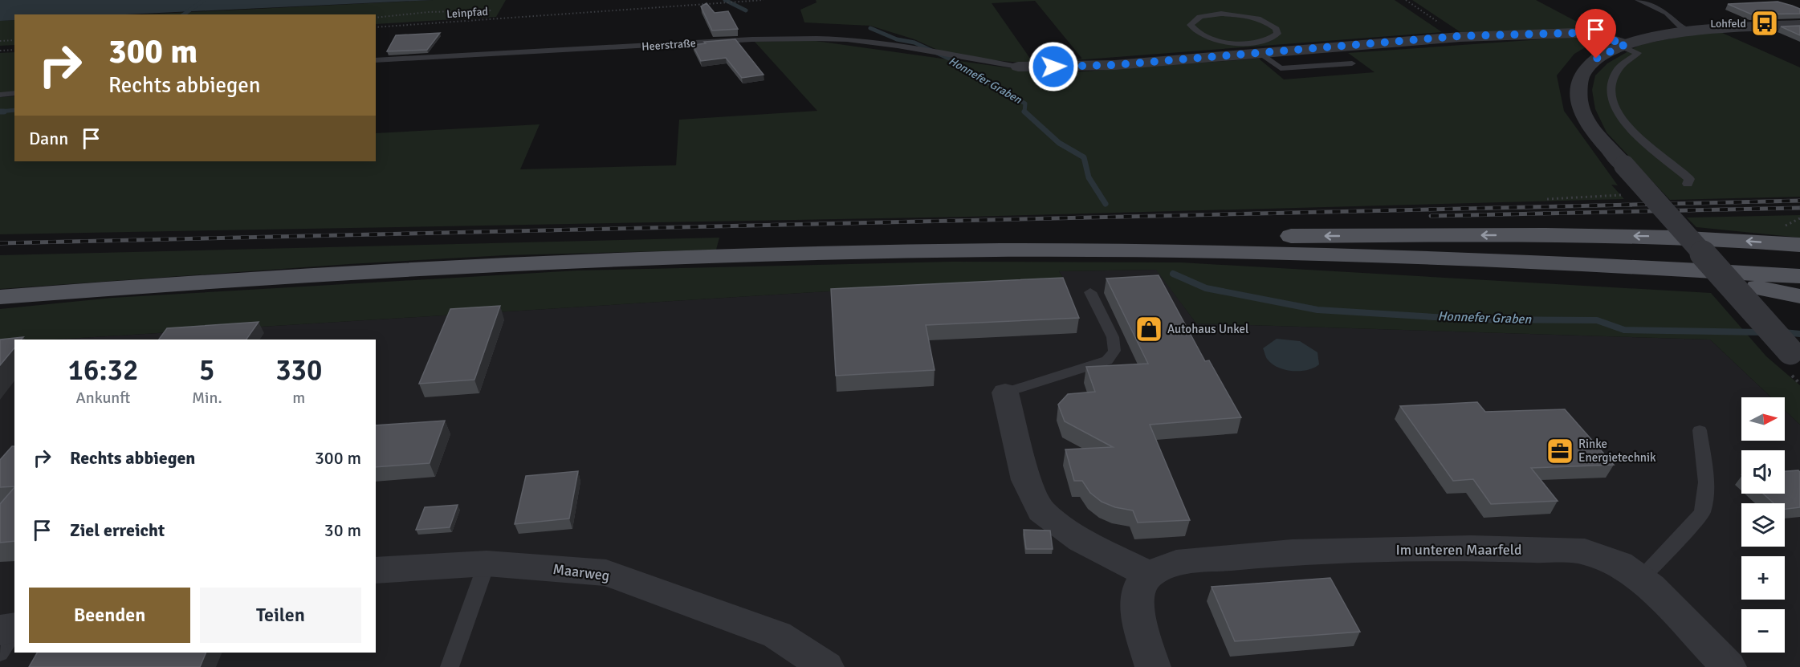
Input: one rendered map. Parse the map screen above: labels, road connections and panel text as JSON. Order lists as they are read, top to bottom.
{
  "streets": {
    "street": ["Im unteren Maarfeld", "Maarweg"],
    "lane": ["Heerstraße"],
    "path": ["Leinpfad"]
  },
  "water": ["Honnefer Graben"],
  "places": {
    "bus stop": ["Lohfeld"],
    "shop": ["Autohaus Unkel"],
    "office": ["Rinke Energietechnik"]
  },
  "north": "right",
  "page": {
    "turn": ["300 m", "Rechts abbiegen"],
    "then": "Dann",
    "eta": [
      "16:32",
      "Ankunft",
      "5",
      "Min.",
      "330",
      "m"
    ],
    "map_buttons": ["+", "−"],
    "list": [
      {
        "name": "Rechts abbiegen",
        "value": "300 m"
      },
      {
        "name": "Ziel erreicht",
        "value": "30 m"
      }
    ],
    "buttons": ["Beenden", "Teilen"]
  }
}
